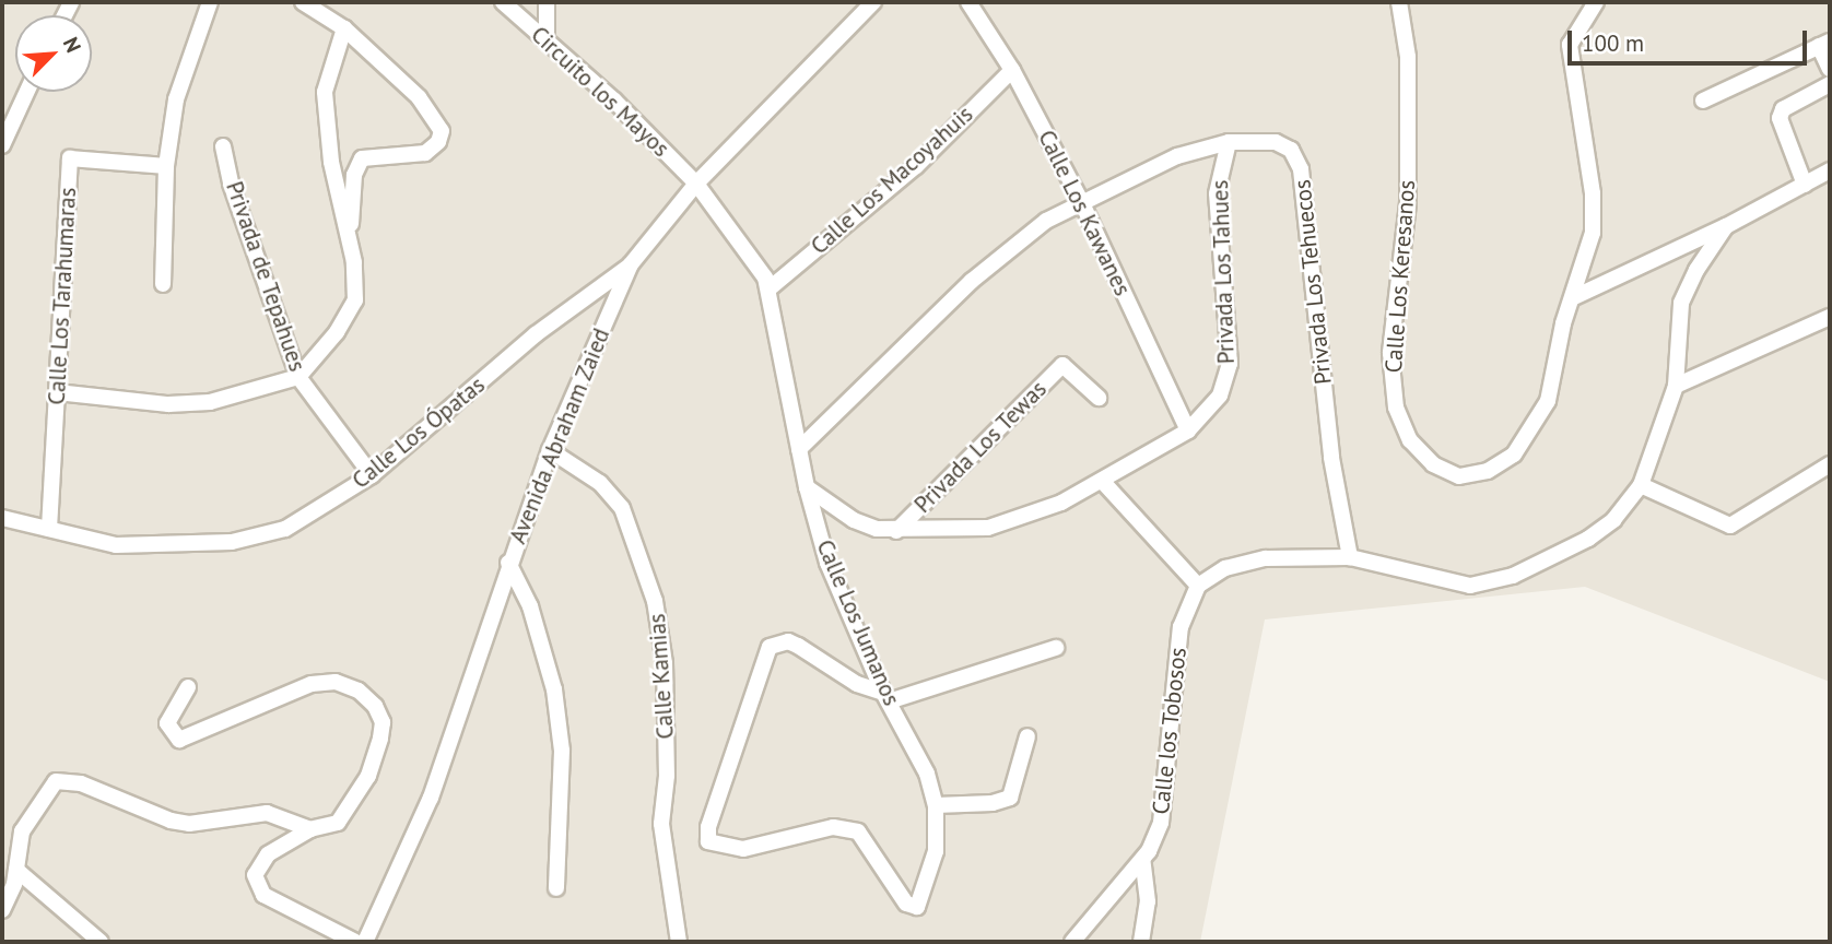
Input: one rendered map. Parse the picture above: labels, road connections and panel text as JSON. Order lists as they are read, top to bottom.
{
  "streets": {
    "street": [
      "Circuito los Mayos",
      "Calle Los Macoyahuis",
      "Calle Los Kawanes",
      "Privada Los Tahues",
      "Privada de Tepahues",
      "Calle Los Keresanos",
      "Privada Los Tehuecos",
      "Calle Los Tarahumaras",
      "Calle Los Ópatas",
      "Avenida Abraham Zaied",
      "Privada Los Tewas",
      "Calle Los Jumanos",
      "Calle Kamias",
      "Calle los Tobosos"
    ]
  },
  "crossings": [
    ["Circuito los Mayos", "Avenida Abraham Zaied"],
    ["Circuito los Mayos", "Calle Los Jumanos"],
    ["Calle Los Macoyahuis", "Calle Los Kawanes"],
    ["Calle Los Macoyahuis", "Calle Los Jumanos"],
    ["Calle Los Kawanes", "Privada Los Tahues"],
    ["Calle Los Kawanes", "Privada Los Tehuecos"],
    ["Privada Los Tahues", "Privada Los Tehuecos"],
    ["Privada Los Tahues", "Privada Los Tewas"],
    ["Privada Los Tahues", "Calle Los Jumanos"],
    ["Privada de Tepahues", "Calle Los Ópatas"],
    ["Privada Los Tehuecos", "Calle Los Jumanos"],
    ["Calle Los Tarahumaras", "Calle Los Ópatas"],
    ["Calle Los Ópatas", "Avenida Abraham Zaied"],
    ["Avenida Abraham Zaied", "Calle Los Jumanos"],
    ["Avenida Abraham Zaied", "Calle Kamias"]
  ],
  "scale_bar": "100 m",
  "north": "top right"
}
